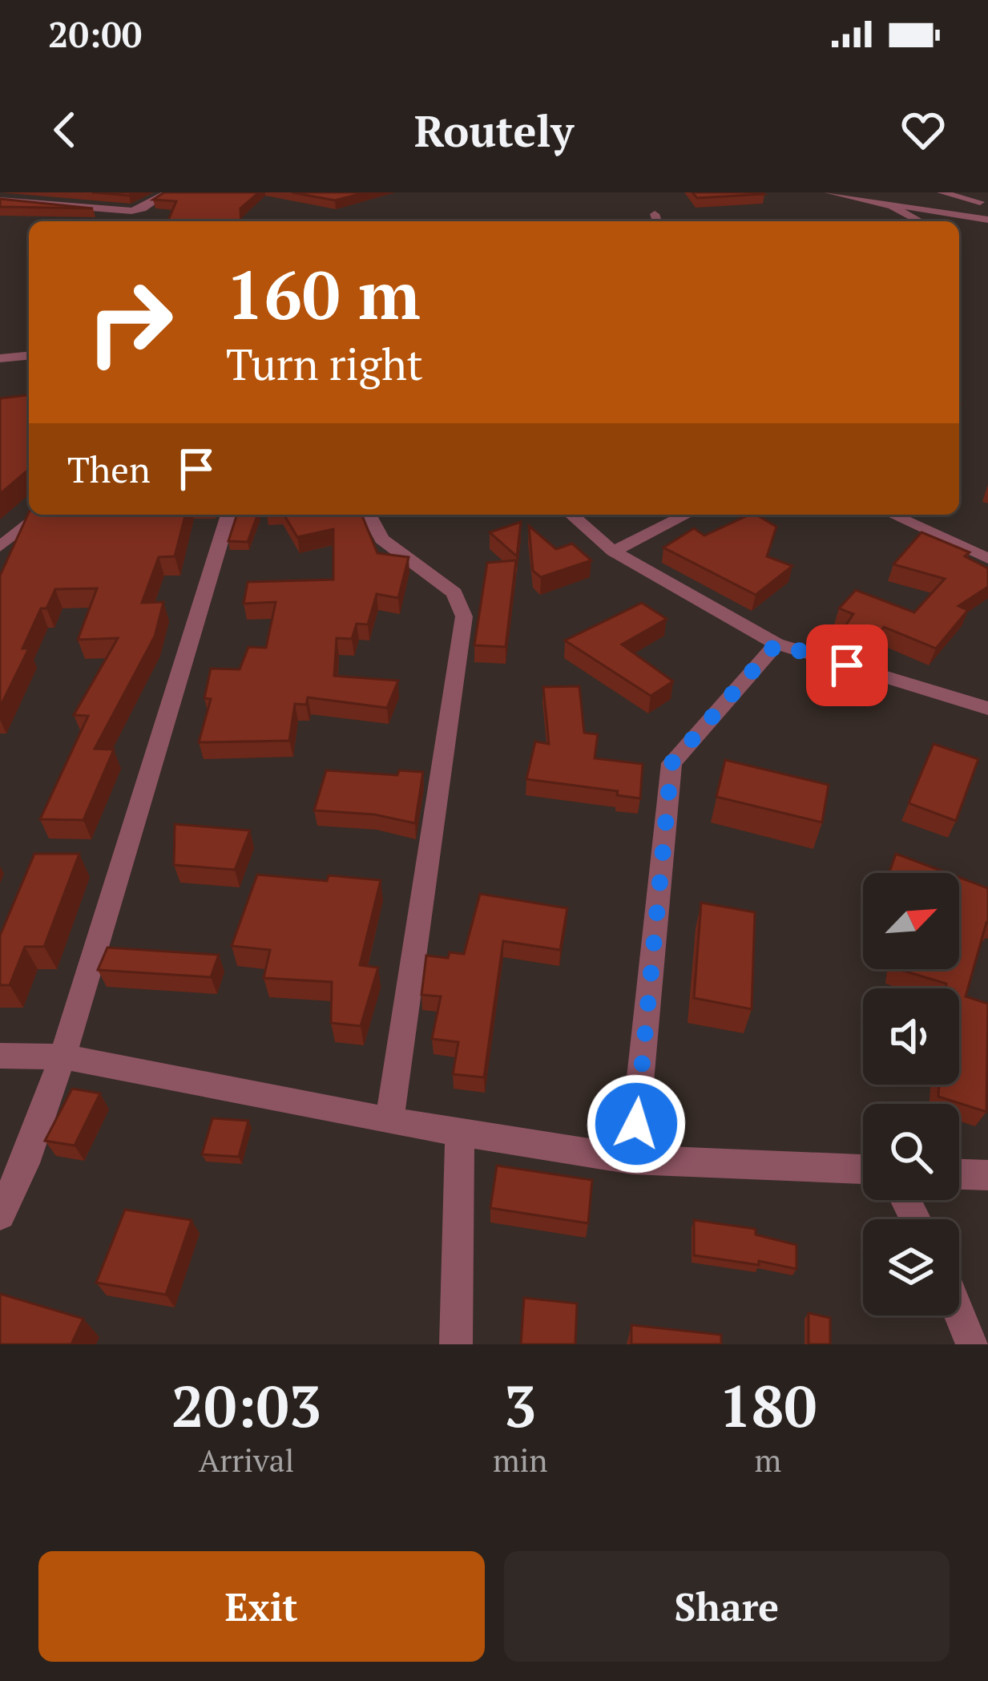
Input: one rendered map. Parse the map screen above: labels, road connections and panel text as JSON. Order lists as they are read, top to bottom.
{
  "north": "top right",
  "page": {
    "status": "20:00",
    "header": "Routely",
    "turn": ["160 m", "Turn right"],
    "then": "Then",
    "eta": [
      "20:03",
      "Arrival",
      "3",
      "min",
      "180",
      "m"
    ],
    "buttons": ["Exit", "Share"]
  }
}
